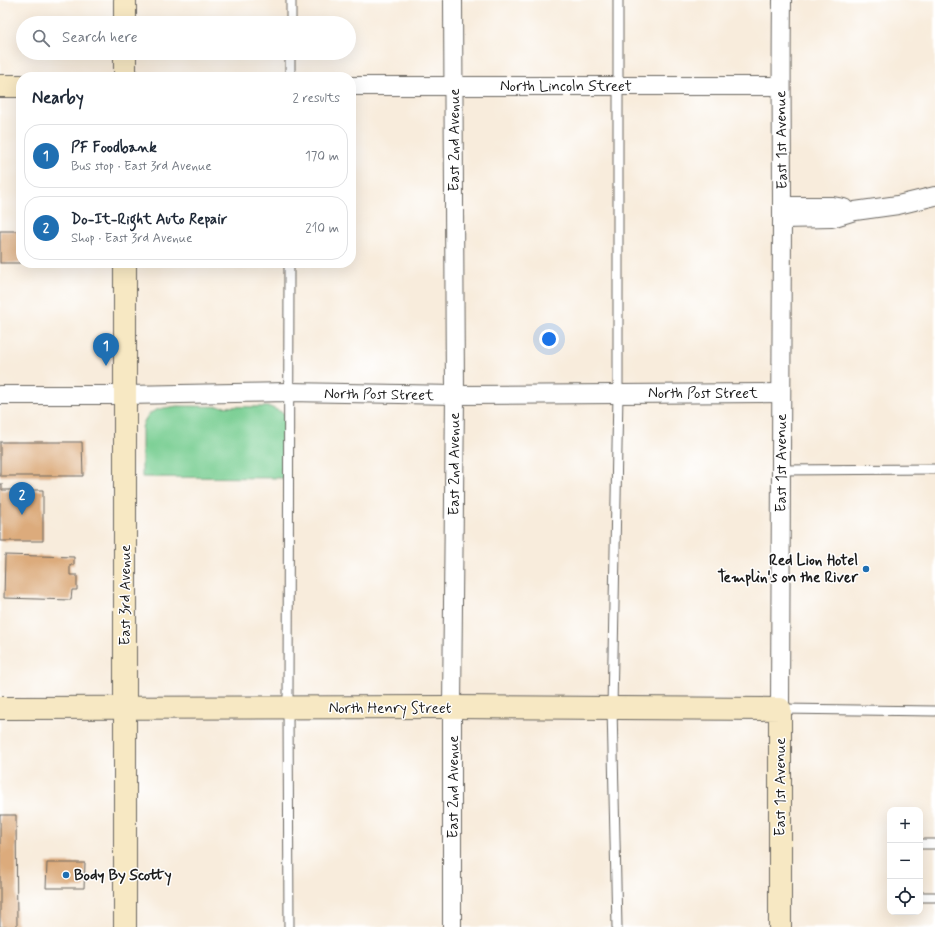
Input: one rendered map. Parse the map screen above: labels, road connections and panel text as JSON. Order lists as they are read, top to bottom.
{
  "streets": {
    "street": [
      "North Lincoln Street",
      "East 2nd Avenue",
      "East 1st Avenue",
      "North Post Street",
      "East 3rd Avenue",
      "North Henry Street"
    ]
  },
  "crossings": [
    ["North Lincoln Street", "East 2nd Avenue"],
    ["North Lincoln Street", "East 1st Avenue"],
    ["East 2nd Avenue", "North Post Street"],
    ["East 2nd Avenue", "North Henry Street"],
    ["East 1st Avenue", "North Post Street"],
    ["East 1st Avenue", "North Henry Street"],
    ["North Post Street", "East 3rd Avenue"],
    ["East 3rd Avenue", "North Henry Street"]
  ],
  "places": ["Red Lion Hotel Templin's on the River", "Body By Scotty"],
  "page": {
    "search": "Search here",
    "heading": ["Nearby", "2 results"],
    "list": [
      {
        "mark": "1",
        "name": "PF Foodbank",
        "note": "Bus stop · East 3rd Avenue",
        "value": "170 m"
      },
      {
        "mark": "2",
        "name": "Do-It-Right Auto Repair",
        "note": "Shop · East 3rd Avenue",
        "value": "210 m"
      }
    ],
    "pins": ["1", "2"],
    "map_buttons": ["+", "−"]
  }
}
